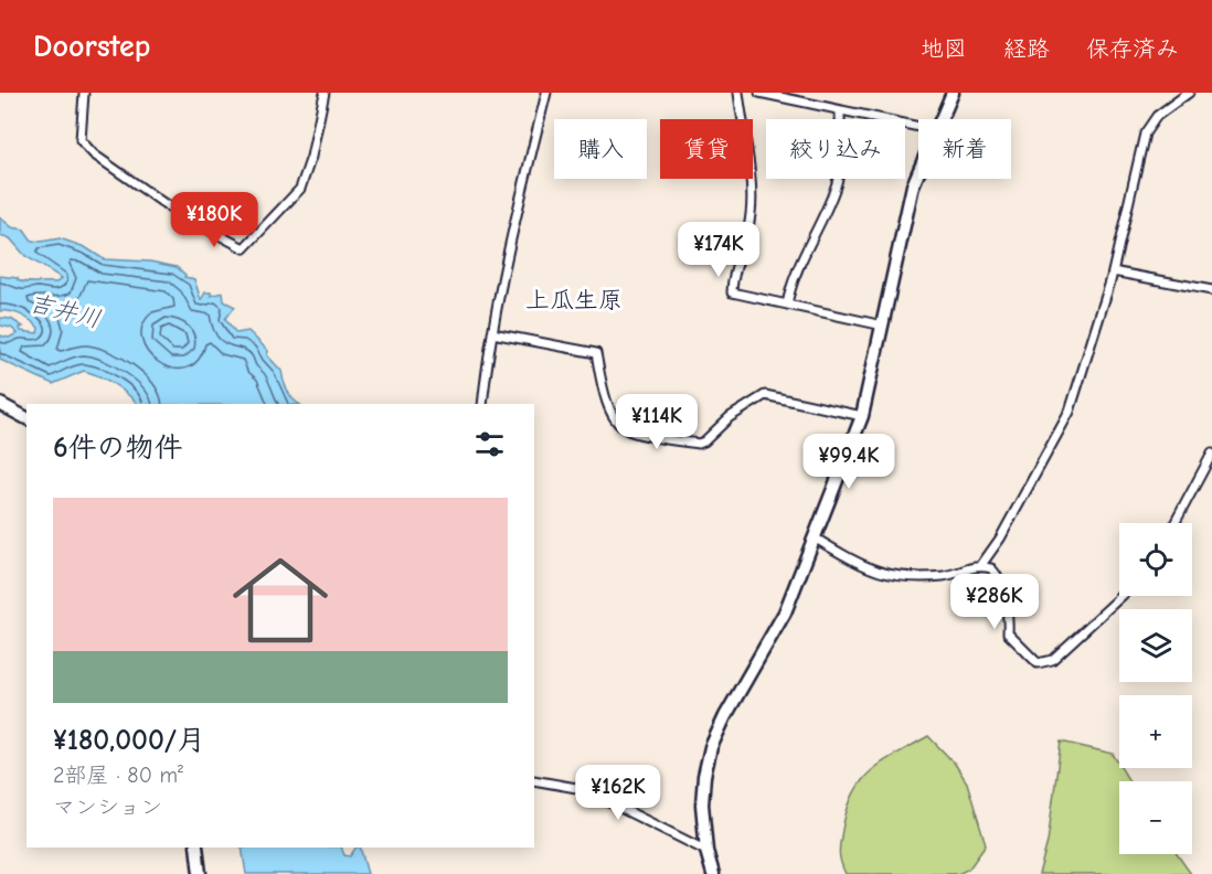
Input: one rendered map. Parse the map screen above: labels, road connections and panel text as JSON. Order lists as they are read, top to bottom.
{
  "districts": ["上瓜生原"],
  "water": ["吉井川"],
  "page": {
    "header": "Doorstep",
    "nav": ["地図", "経路", "保存済み"],
    "chip": [
      "購入",
      "賃貸",
      "絞り込み",
      "新着"
    ],
    "price": [
      "¥180K",
      "¥174K",
      "¥114K",
      "¥99.4K",
      "¥286K",
      "¥162K"
    ],
    "heading": "6件の物件",
    "list": [
      {
        "name": "¥180,000/月",
        "note": "2部屋 · 80 m² · マンション"
      }
    ],
    "map_buttons": ["+", "−"]
  }
}
